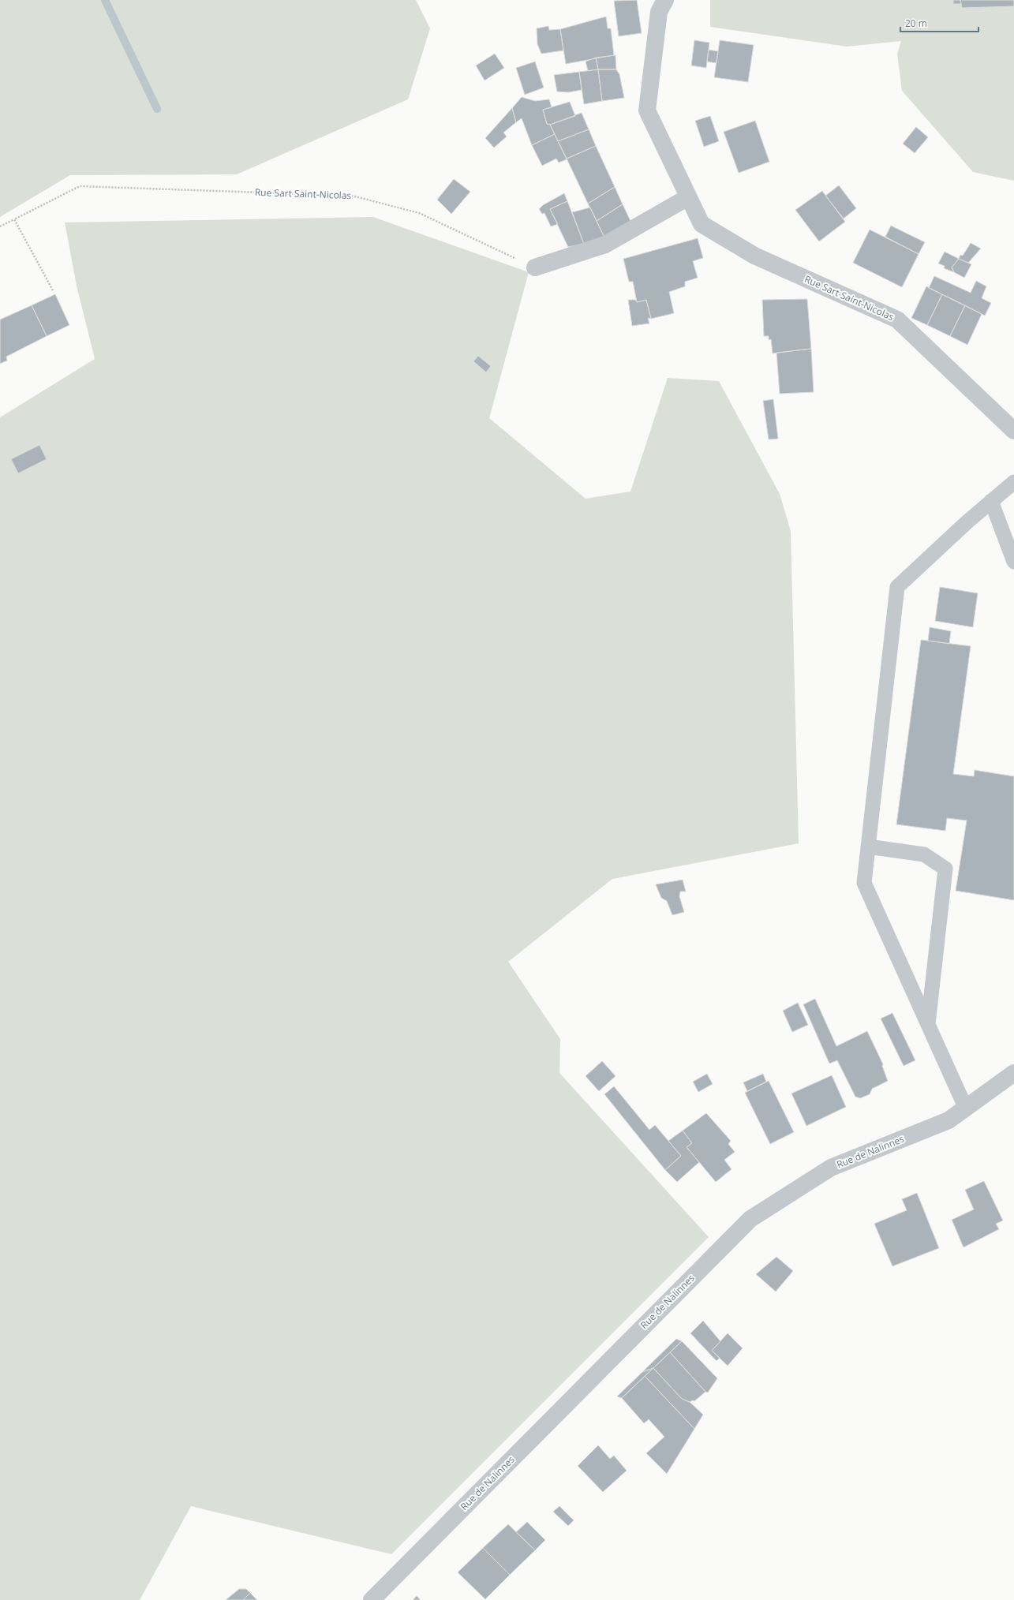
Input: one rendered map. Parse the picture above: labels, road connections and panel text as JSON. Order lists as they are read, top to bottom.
{
  "streets": {
    "street": ["Rue Sart Saint-Nicolas", "Rue de Nalinnes"]
  },
  "scale_bar": "20 m"
}
